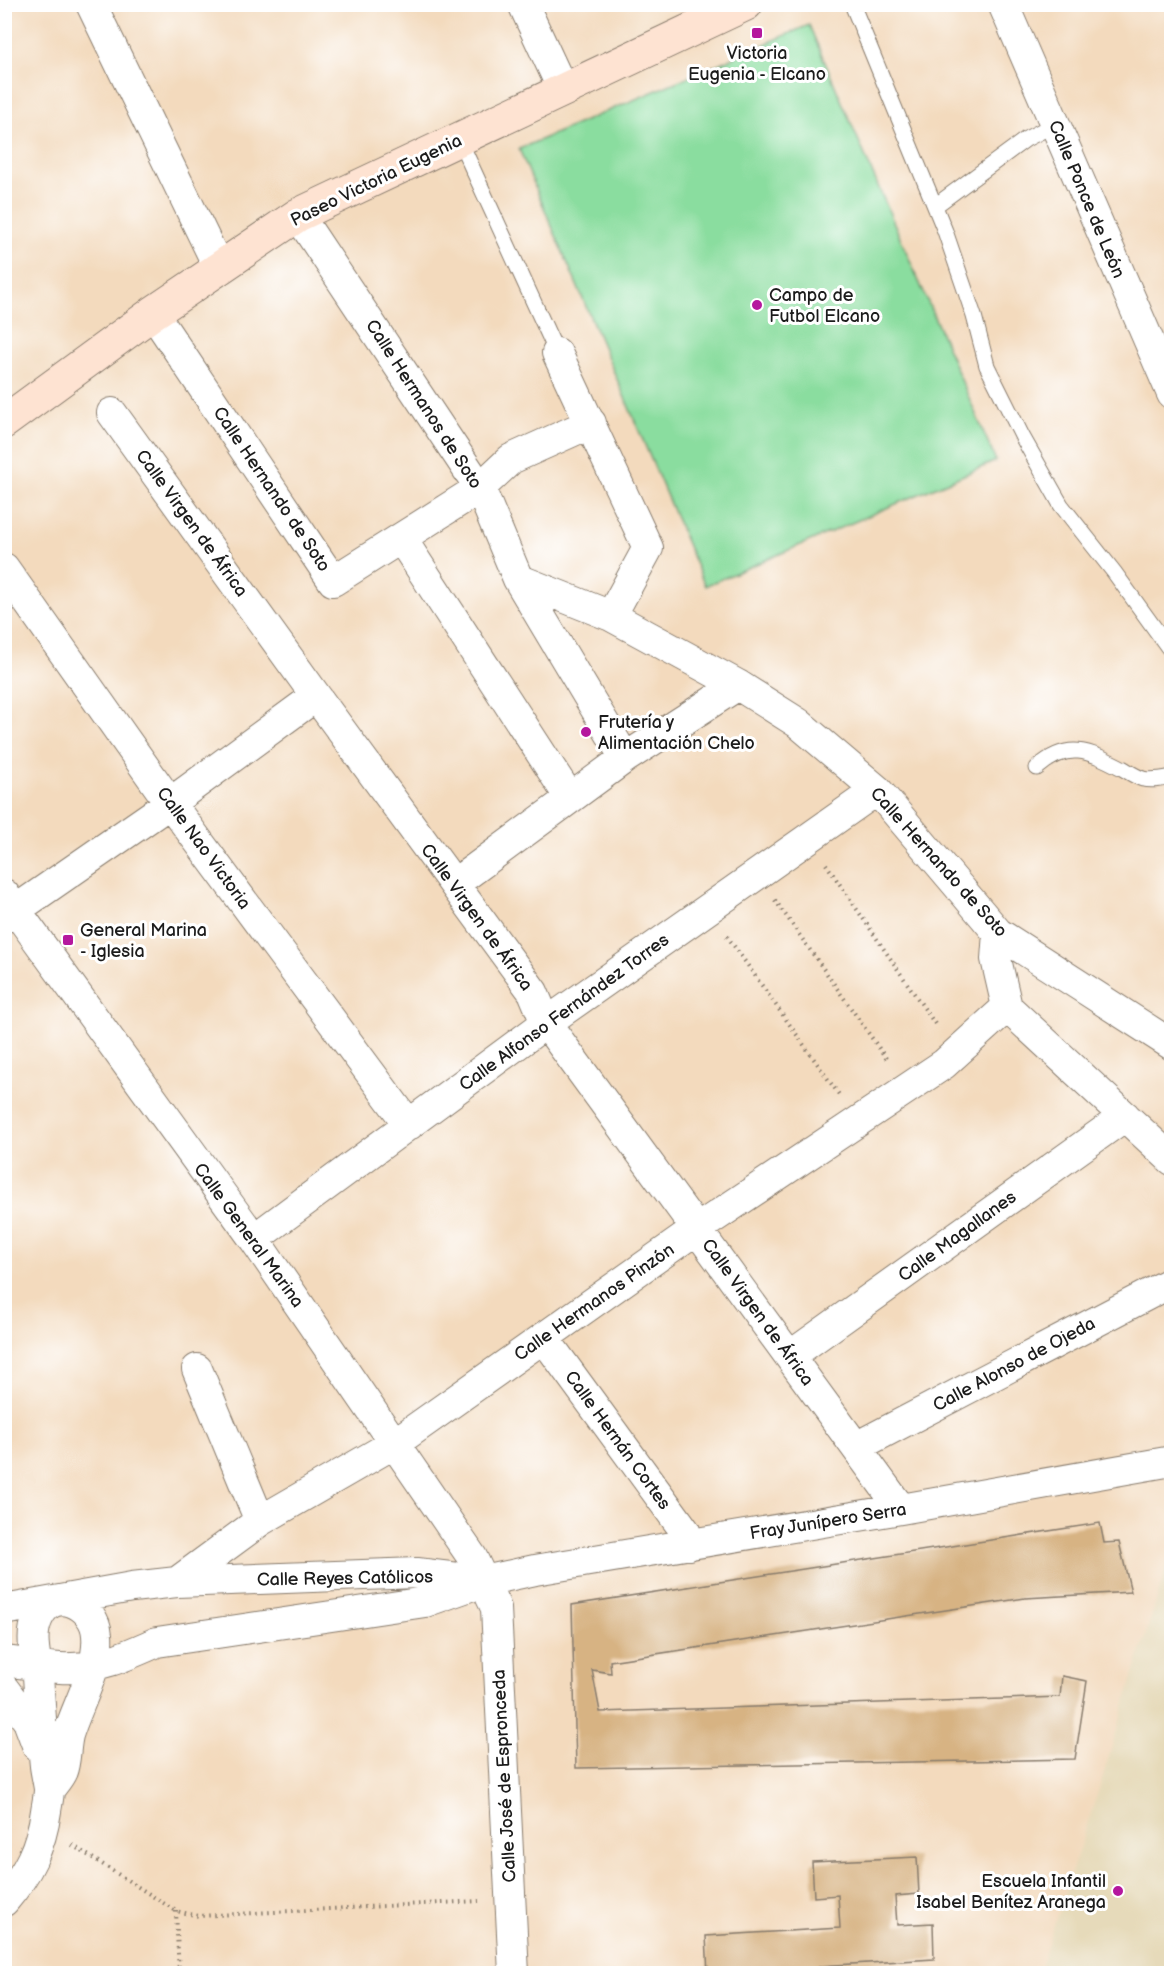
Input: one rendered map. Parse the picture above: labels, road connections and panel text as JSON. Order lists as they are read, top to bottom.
{
  "streets": {
    "street": [
      "Paseo Victoria Eugenia",
      "Calle Ponce de León",
      "Calle Hermanos de Soto",
      "Calle Hernando de Soto",
      "Calle Virgen de África",
      "Calle Nao Victoria",
      "Calle Alfonso Fernández Torres",
      "Calle General Marina",
      "Calle Magallanes",
      "Calle Hermanos Pinzón",
      "Calle Alonso de Ojeda",
      "Calle Hernán Cortes",
      "Fray Junípero Serra",
      "Calle Reyes Católicos",
      "Calle José de Espronceda"
    ]
  },
  "crossings": [
    ["Paseo Victoria Eugenia", "Calle Hermanos de Soto"],
    ["Paseo Victoria Eugenia", "Calle Hernando de Soto"],
    ["Calle Hermanos de Soto", "Calle Hernando de Soto"],
    ["Calle Hernando de Soto", "Calle Alfonso Fernández Torres"],
    ["Calle Virgen de África", "Calle Alfonso Fernández Torres"],
    ["Calle Virgen de África", "Calle Magallanes"],
    ["Calle Virgen de África", "Calle Hermanos Pinzón"],
    ["Calle Virgen de África", "Calle Alonso de Ojeda"],
    ["Calle Virgen de África", "Fray Junípero Serra"],
    ["Calle Nao Victoria", "Calle Alfonso Fernández Torres"],
    ["Calle Alfonso Fernández Torres", "Calle General Marina"],
    ["Calle General Marina", "Calle Hermanos Pinzón"],
    ["Calle General Marina", "Fray Junípero Serra"],
    ["Calle General Marina", "Calle Reyes Católicos"],
    ["Calle General Marina", "Calle José de Espronceda"],
    ["Calle Hermanos Pinzón", "Calle Hernán Cortes"],
    ["Calle Hermanos Pinzón", "Calle Reyes Católicos"],
    ["Calle Hernán Cortes", "Fray Junípero Serra"],
    ["Fray Junípero Serra", "Calle Reyes Católicos"],
    ["Fray Junípero Serra", "Calle José de Espronceda"],
    ["Calle Reyes Católicos", "Calle José de Espronceda"]
  ],
  "places": {
    "transit": ["Victoria Eugenia - Elcano", "General Marina - Iglesia"],
    "other": ["Campo de Futbol Elcano", "Frutería y Alimentación Chelo", "Escuela Infantil Isabel Benítez Aranega"]
  }
}
